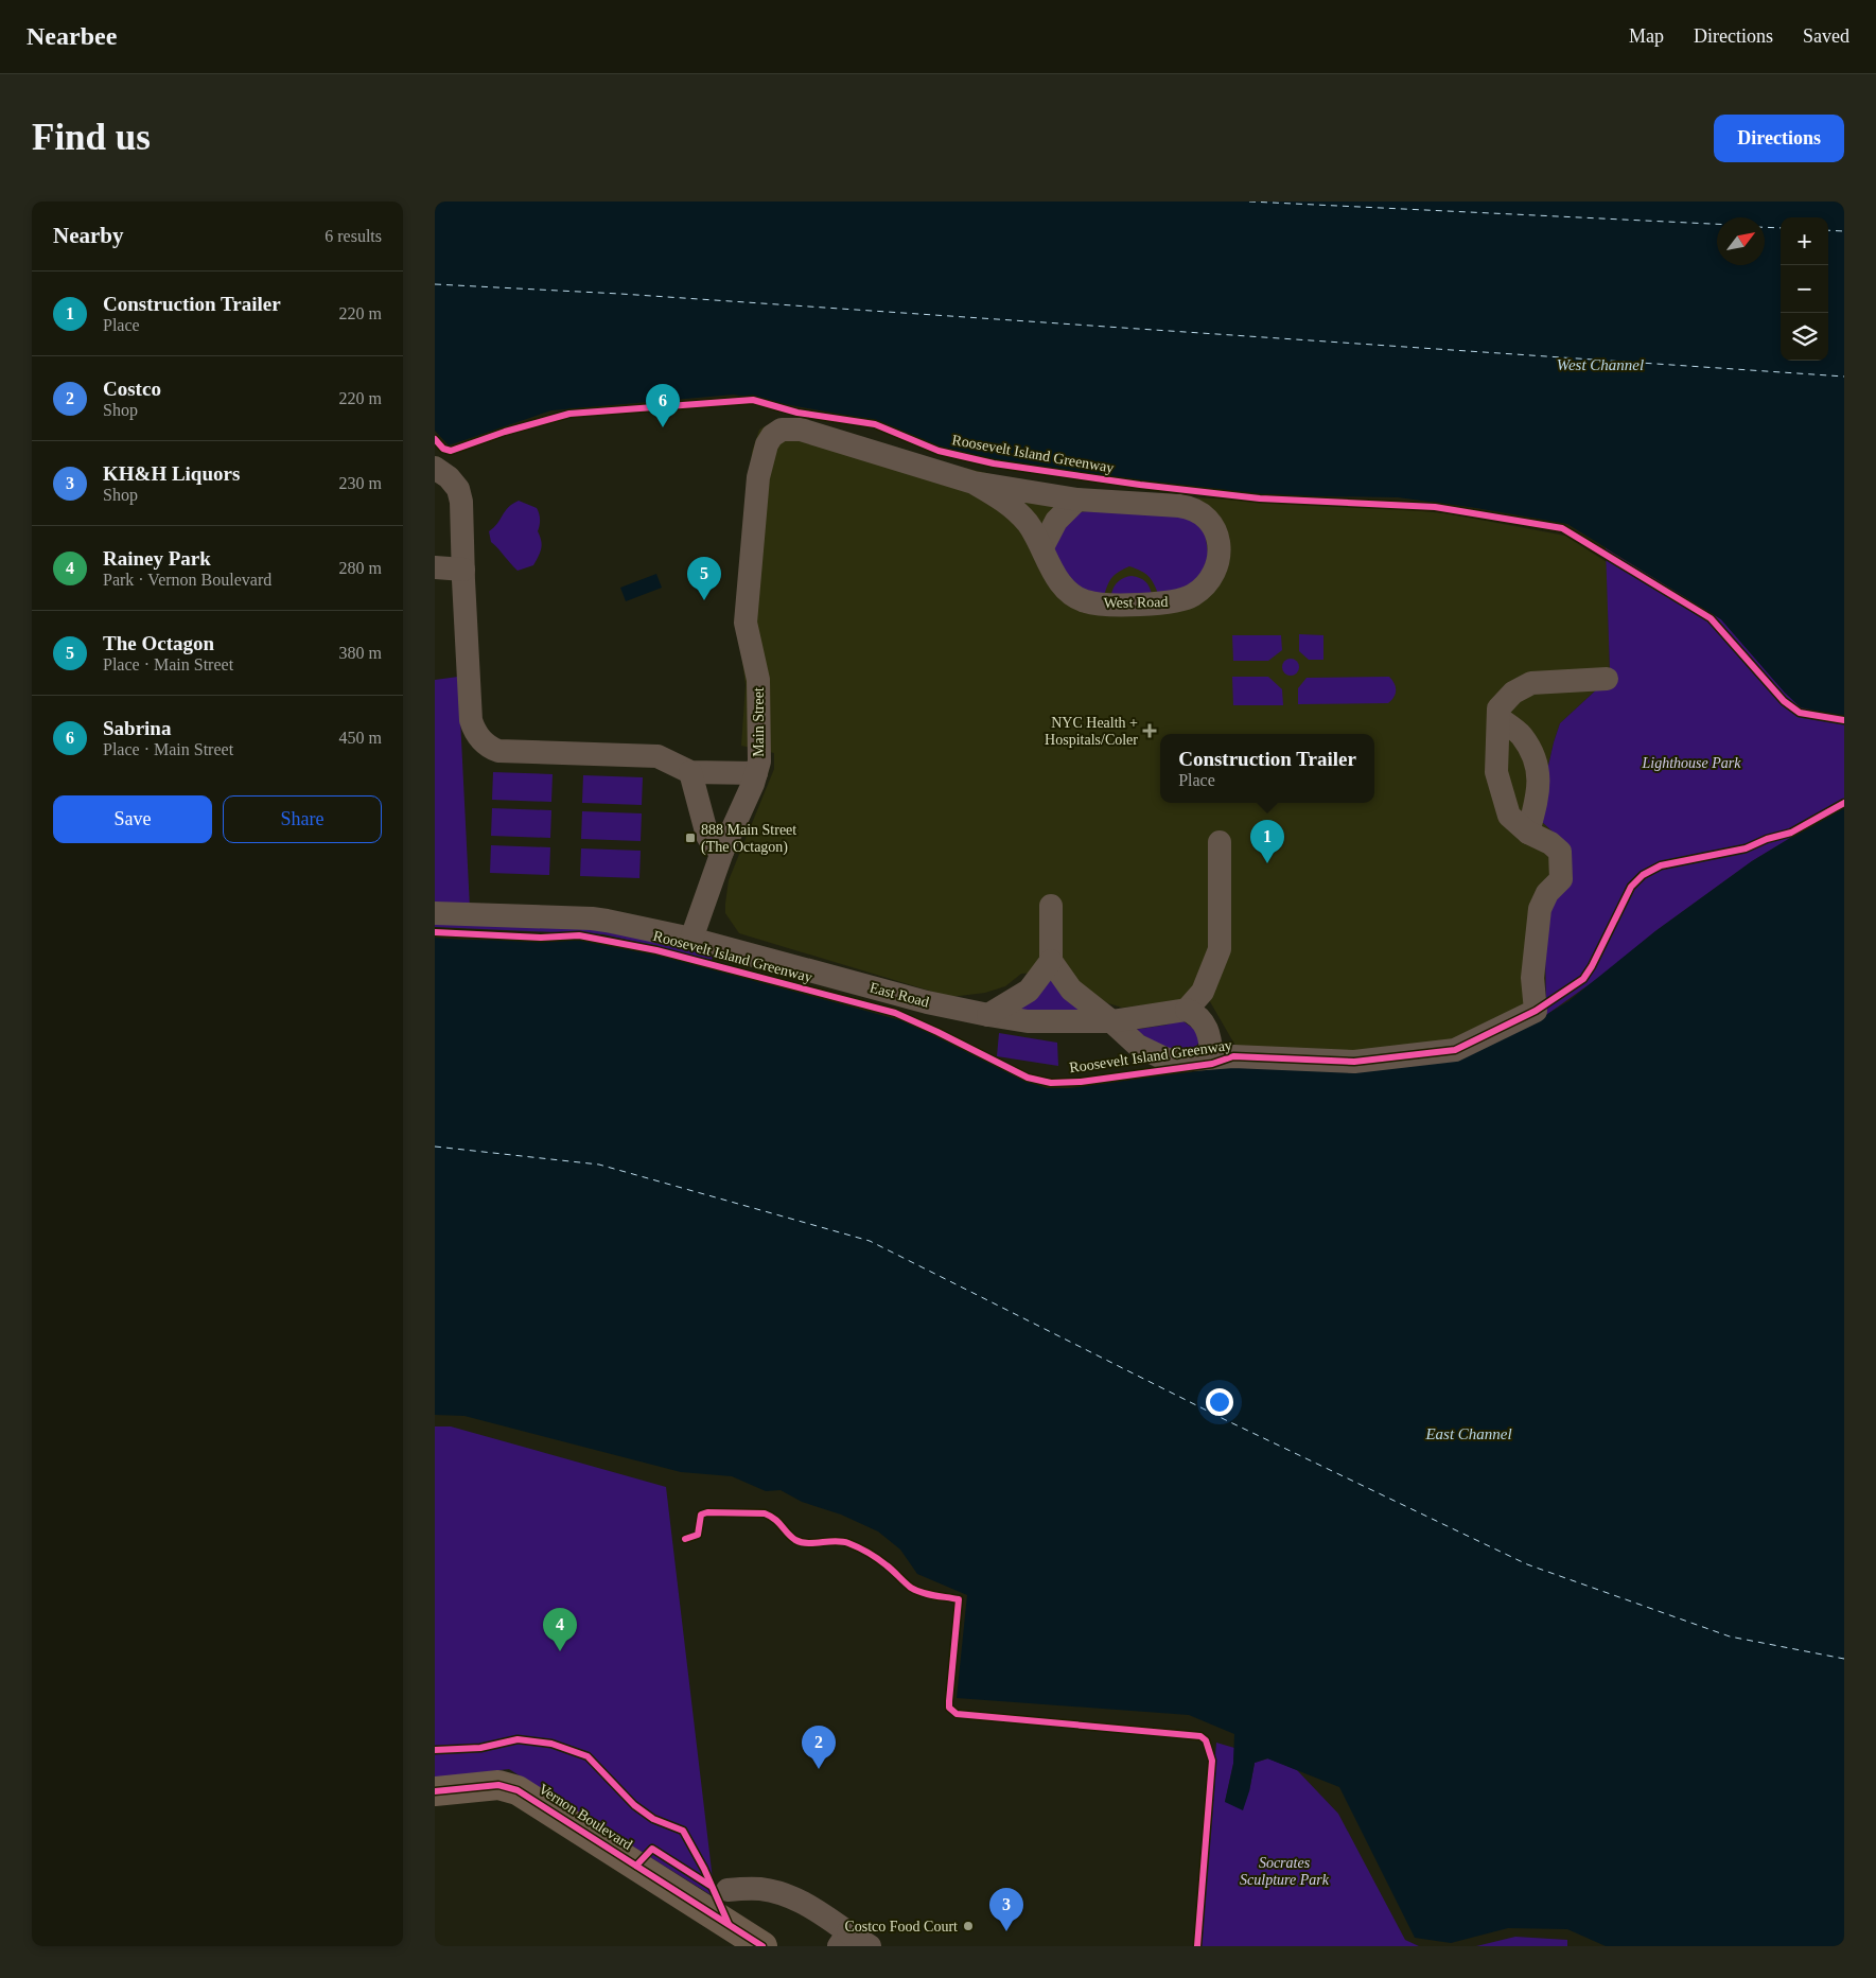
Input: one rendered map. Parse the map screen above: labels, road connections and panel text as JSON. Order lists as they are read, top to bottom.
{
  "streets": {
    "main road": ["Vernon Boulevard"],
    "street": [
      "Roosevelt Island Greenway",
      "West Road",
      "Main Street",
      "East Road"
    ]
  },
  "crossings": [
    ["West Road", "Main Street"],
    ["Main Street", "East Road"]
  ],
  "water": ["West Channel", "East Channel"],
  "parks": ["Lighthouse Park", "Socrates Sculpture Park"],
  "places": {
    "health": ["NYC Health + Hospitals/Coler"],
    "transit": ["888 Main Street (The Octagon)"],
    "other": ["Costco Food Court"]
  },
  "north": "top right",
  "page": {
    "header": "Nearbee",
    "nav": ["Map", "Directions", "Saved"],
    "buttons": [
      "Directions",
      ["Save", "Share"]
    ],
    "title": "Find us",
    "heading": ["Nearby", "6 results"],
    "map_buttons": ["+", "−"],
    "list": [
      {
        "mark": "1",
        "name": "Construction Trailer",
        "note": "Place",
        "value": "220 m"
      },
      {
        "mark": "2",
        "name": "Costco",
        "note": "Shop",
        "value": "220 m"
      },
      {
        "mark": "3",
        "name": "KH&H Liquors",
        "note": "Shop",
        "value": "230 m"
      },
      {
        "mark": "4",
        "name": "Rainey Park",
        "note": "Park · Vernon Boulevard",
        "value": "280 m"
      },
      {
        "mark": "5",
        "name": "The Octagon",
        "note": "Place · Main Street",
        "value": "380 m"
      },
      {
        "mark": "6",
        "name": "Sabrina",
        "note": "Place · Main Street",
        "value": "450 m"
      }
    ],
    "pins": [
      "6",
      "5",
      "1",
      "4",
      "2",
      "3"
    ],
    "popup": ["Construction Trailer", "Place"]
  }
}
